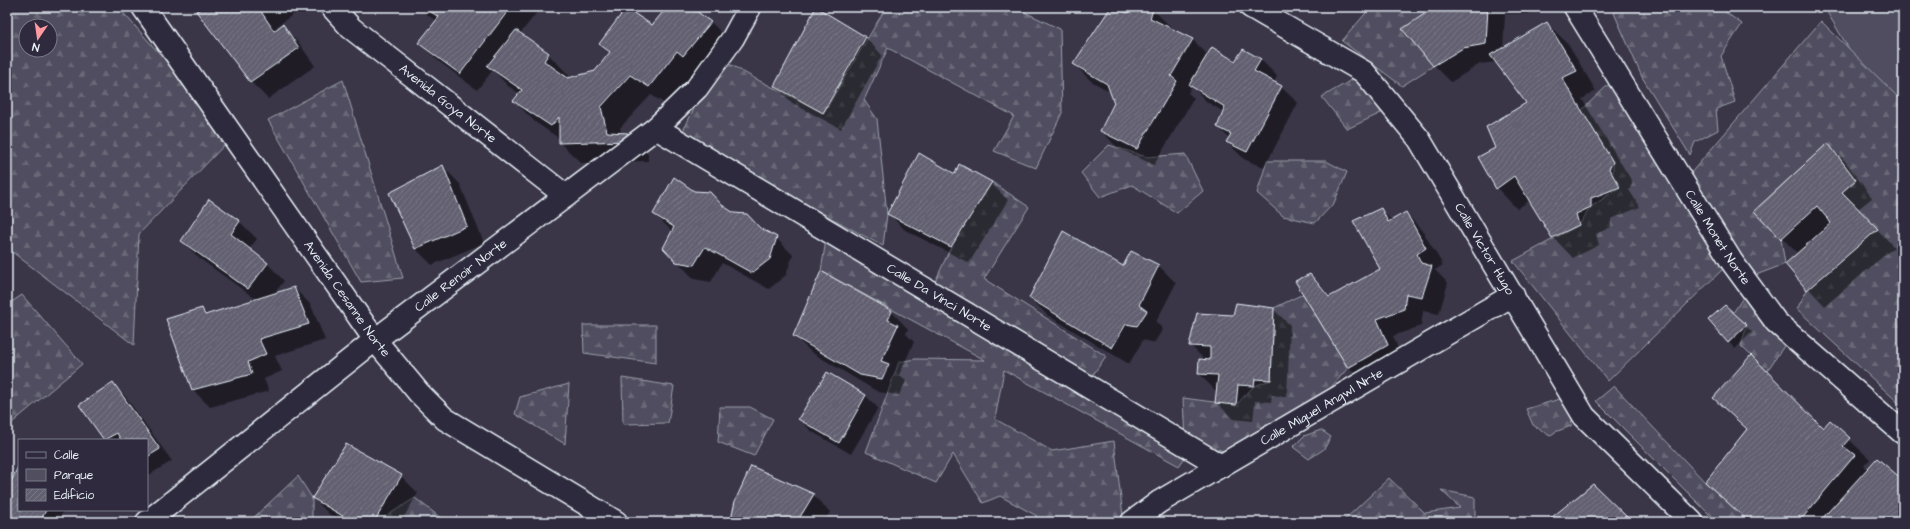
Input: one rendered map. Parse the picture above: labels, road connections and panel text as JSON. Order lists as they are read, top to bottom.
{
  "streets": {
    "street": [
      "Avenida Goya Norte",
      "Calle Monet Norte",
      "Calle Victor Hugo",
      "Calle Renoir Norte",
      "Calle Da Vinci Norte",
      "Avenida Cesanne Norte",
      "Calle Miguel Angwl Nrte"
    ]
  },
  "crossings": [
    ["Avenida Goya Norte", "Calle Renoir Norte"],
    ["Calle Victor Hugo", "Calle Miguel Angwl Nrte"],
    ["Calle Renoir Norte", "Calle Da Vinci Norte"],
    ["Calle Renoir Norte", "Avenida Cesanne Norte"],
    ["Calle Da Vinci Norte", "Calle Miguel Angwl Nrte"]
  ],
  "legend": ["Calle", "Parque", "Edificio"],
  "north": "bottom"
}
